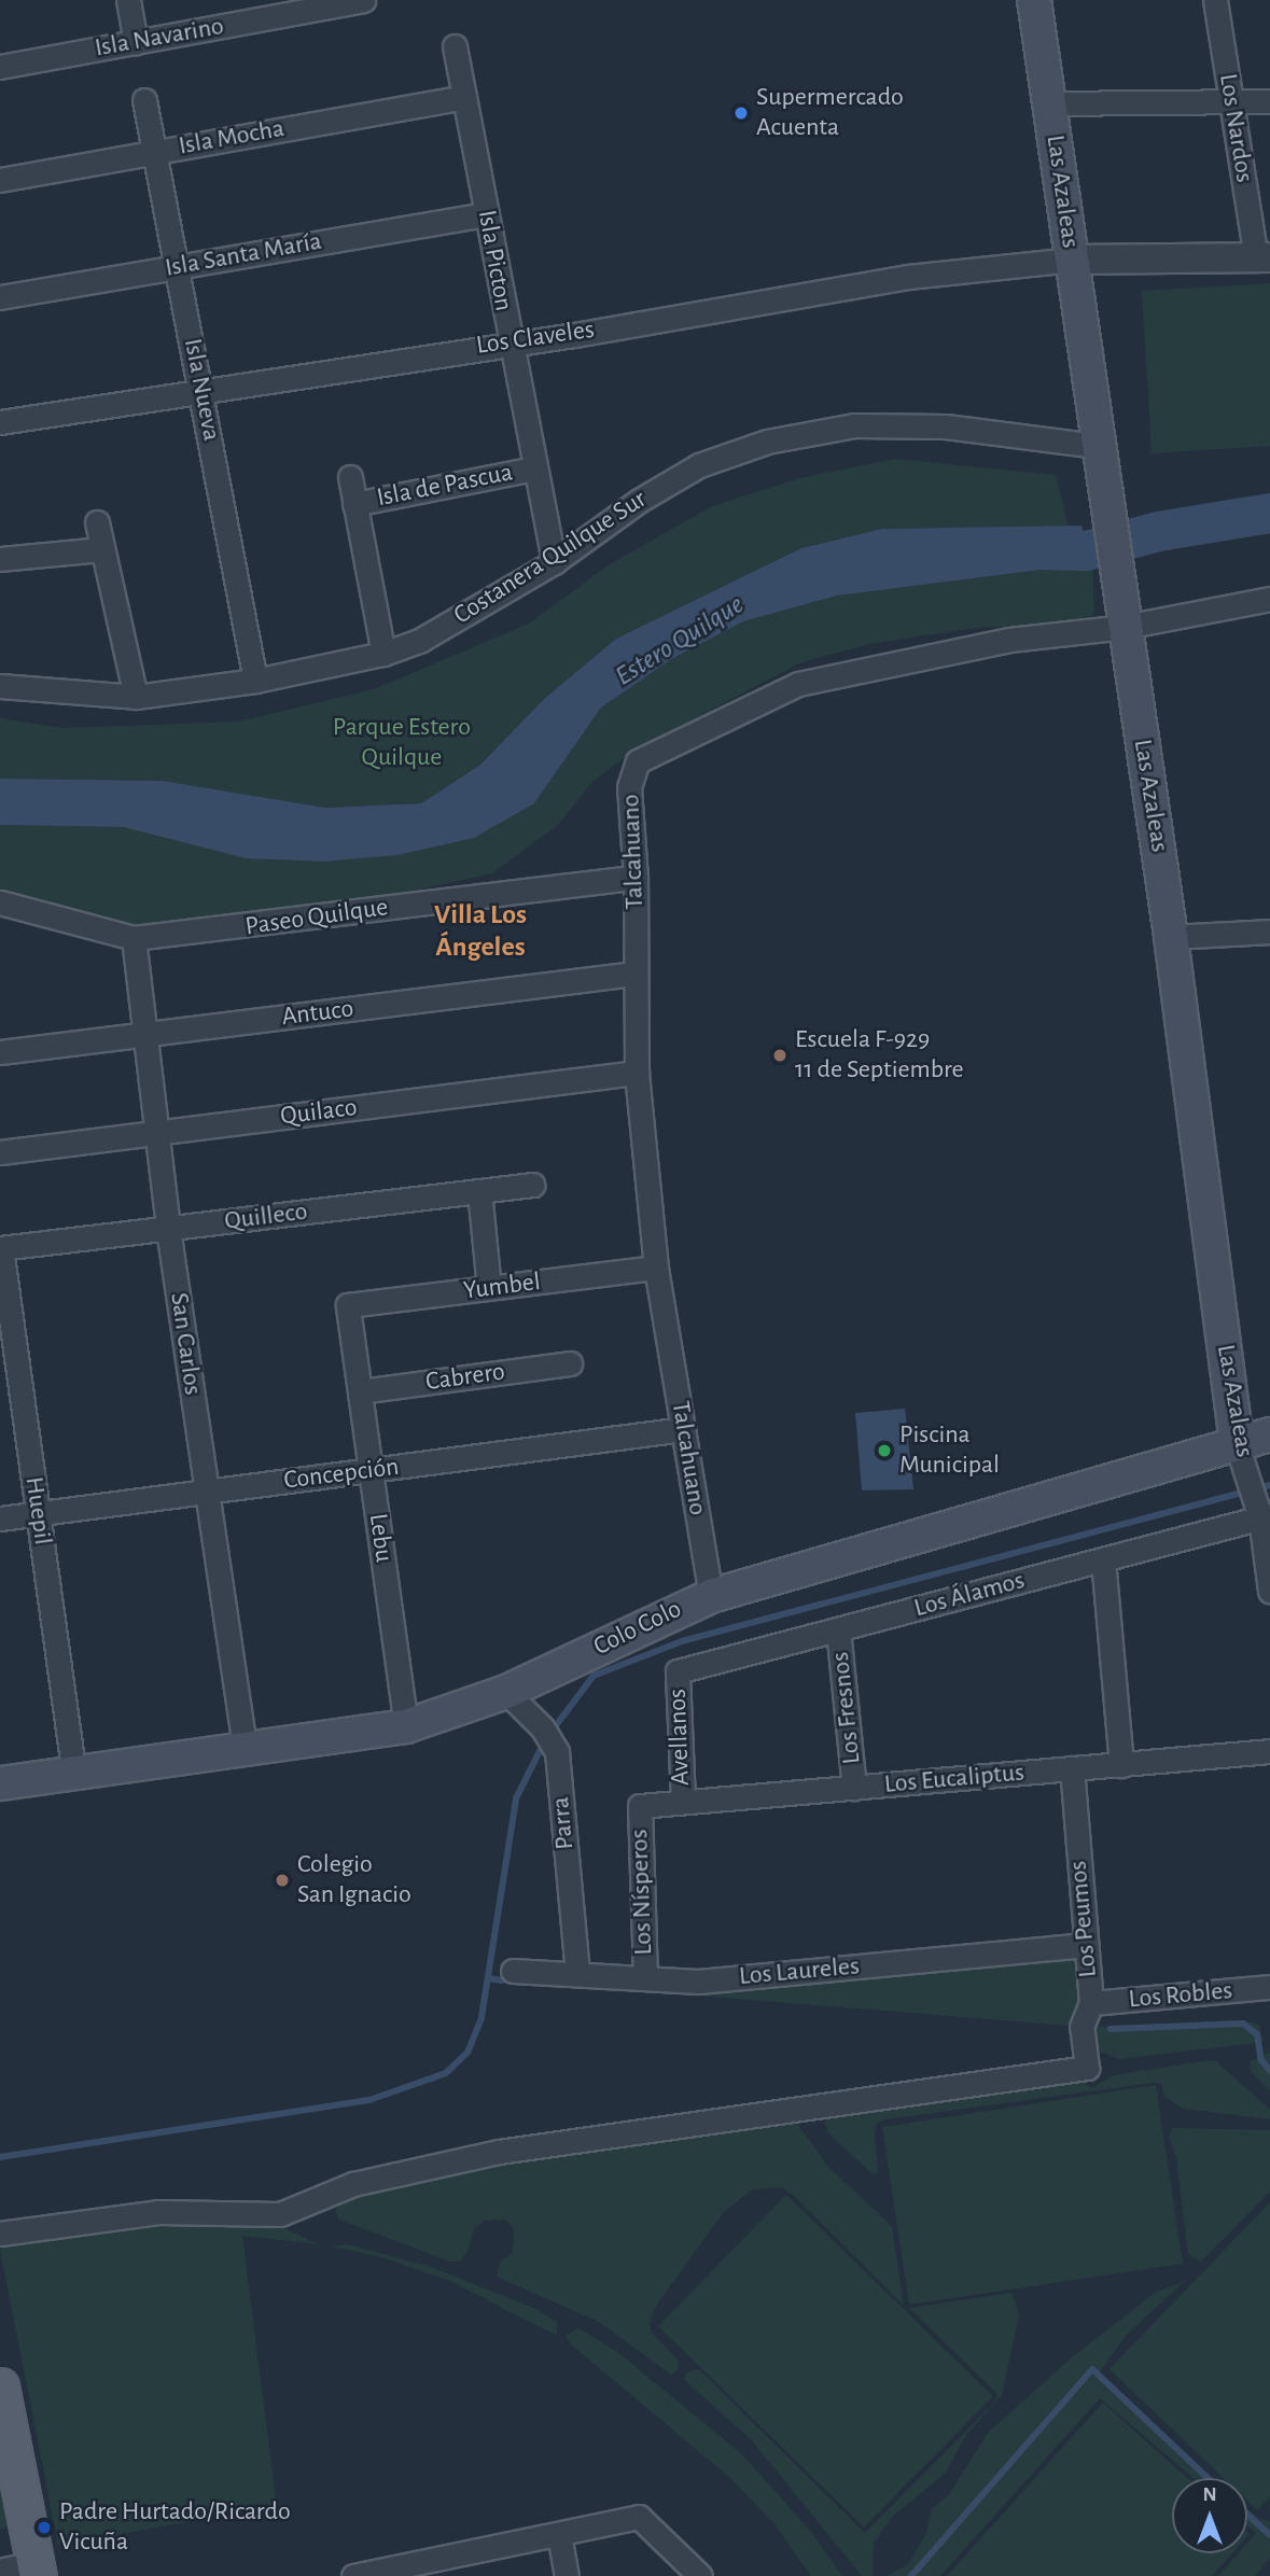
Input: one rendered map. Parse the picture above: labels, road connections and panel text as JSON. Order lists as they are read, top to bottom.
{
  "streets": {
    "main road": ["Las Azaleas", "Colo Colo"],
    "street": [
      "Isla Navarino",
      "Los Nardos",
      "Isla Mocha",
      "Isla Santa María",
      "Isla Picton",
      "Los Claveles",
      "Isla Nueva",
      "Isla de Pascua",
      "Costanera Quilque Sur",
      "Talcahuano",
      "Paseo Quilque",
      "Antuco",
      "Quilaco",
      "Quilleco",
      "Yumbel",
      "San Carlos",
      "Cabrero",
      "Concepción",
      "Huepil",
      "Lebu",
      "Los Álamos",
      "Los Fresnos",
      "Avellanos",
      "Los Eucaliptus",
      "Parra",
      "Los Nísperos",
      "Los Peumos",
      "Los Laureles",
      "Los Robles"
    ]
  },
  "crossings": [
    ["Isla Mocha", "Isla Picton"],
    ["Isla Mocha", "Isla Nueva"],
    ["Las Azaleas", "Los Claveles"],
    ["Las Azaleas", "Costanera Quilque Sur"],
    ["Las Azaleas", "Talcahuano"],
    ["Las Azaleas", "Los Álamos"],
    ["Las Azaleas", "Colo Colo"],
    ["Isla Santa María", "Isla Picton"],
    ["Isla Santa María", "Isla Nueva"],
    ["Isla Picton", "Los Claveles"],
    ["Isla Picton", "Isla de Pascua"],
    ["Isla Picton", "Costanera Quilque Sur"],
    ["Los Claveles", "Isla Nueva"],
    ["Isla Nueva", "Costanera Quilque Sur"],
    ["Isla de Pascua", "Costanera Quilque Sur"],
    ["Talcahuano", "Paseo Quilque"],
    ["Talcahuano", "Antuco"],
    ["Talcahuano", "Quilaco"],
    ["Talcahuano", "Yumbel"],
    ["Talcahuano", "Concepción"],
    ["Talcahuano", "Colo Colo"],
    ["Paseo Quilque", "San Carlos"],
    ["Antuco", "San Carlos"],
    ["Quilaco", "San Carlos"],
    ["Quilleco", "San Carlos"],
    ["Quilleco", "Huepil"],
    ["Yumbel", "Lebu"],
    ["San Carlos", "Concepción"],
    ["San Carlos", "Colo Colo"],
    ["Cabrero", "Lebu"],
    ["Concepción", "Huepil"],
    ["Concepción", "Lebu"],
    ["Huepil", "Colo Colo"],
    ["Lebu", "Colo Colo"],
    ["Los Álamos", "Los Fresnos"],
    ["Los Álamos", "Avellanos"],
    ["Colo Colo", "Parra"],
    ["Los Fresnos", "Los Eucaliptus"],
    ["Avellanos", "Los Eucaliptus"],
    ["Los Eucaliptus", "Los Nísperos"],
    ["Los Eucaliptus", "Los Peumos"],
    ["Parra", "Los Laureles"],
    ["Los Nísperos", "Los Laureles"],
    ["Los Peumos", "Los Laureles"],
    ["Los Peumos", "Los Robles"]
  ],
  "districts": ["Villa Los Ángeles"],
  "water": ["Estero Quilque"],
  "parks": ["Parque Estero Quilque"],
  "places": [
    "Supermercado Acuenta",
    "Escuela F-929 11 de Septiembre",
    "Piscina Municipal",
    "Colegio San Ignacio",
    "Padre Hurtado/Ricardo Vicuña"
  ],
  "north": "top"
}
